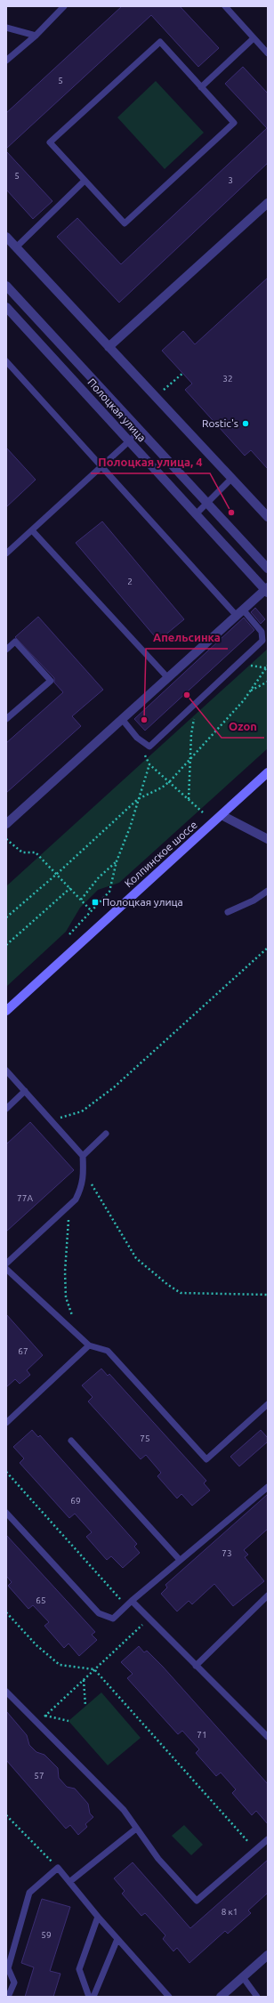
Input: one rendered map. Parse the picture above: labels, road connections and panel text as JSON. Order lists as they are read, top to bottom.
{
  "streets": {
    "main road": ["Колпинское шоссе"],
    "street": ["Полоцкая улица"]
  },
  "places": {
    "other": [
      "Rostic's",
      "Полоцкая улица, 4",
      "Ozon",
      "Апельсинка"
    ],
    "transit": ["Полоцкая улица"]
  },
  "house_numbers": [
    "5",
    "5",
    "3",
    "32",
    "2",
    "77А",
    "67",
    "75",
    "69",
    "73",
    "65",
    "71",
    "57",
    "8 к1",
    "59"
  ]
}
